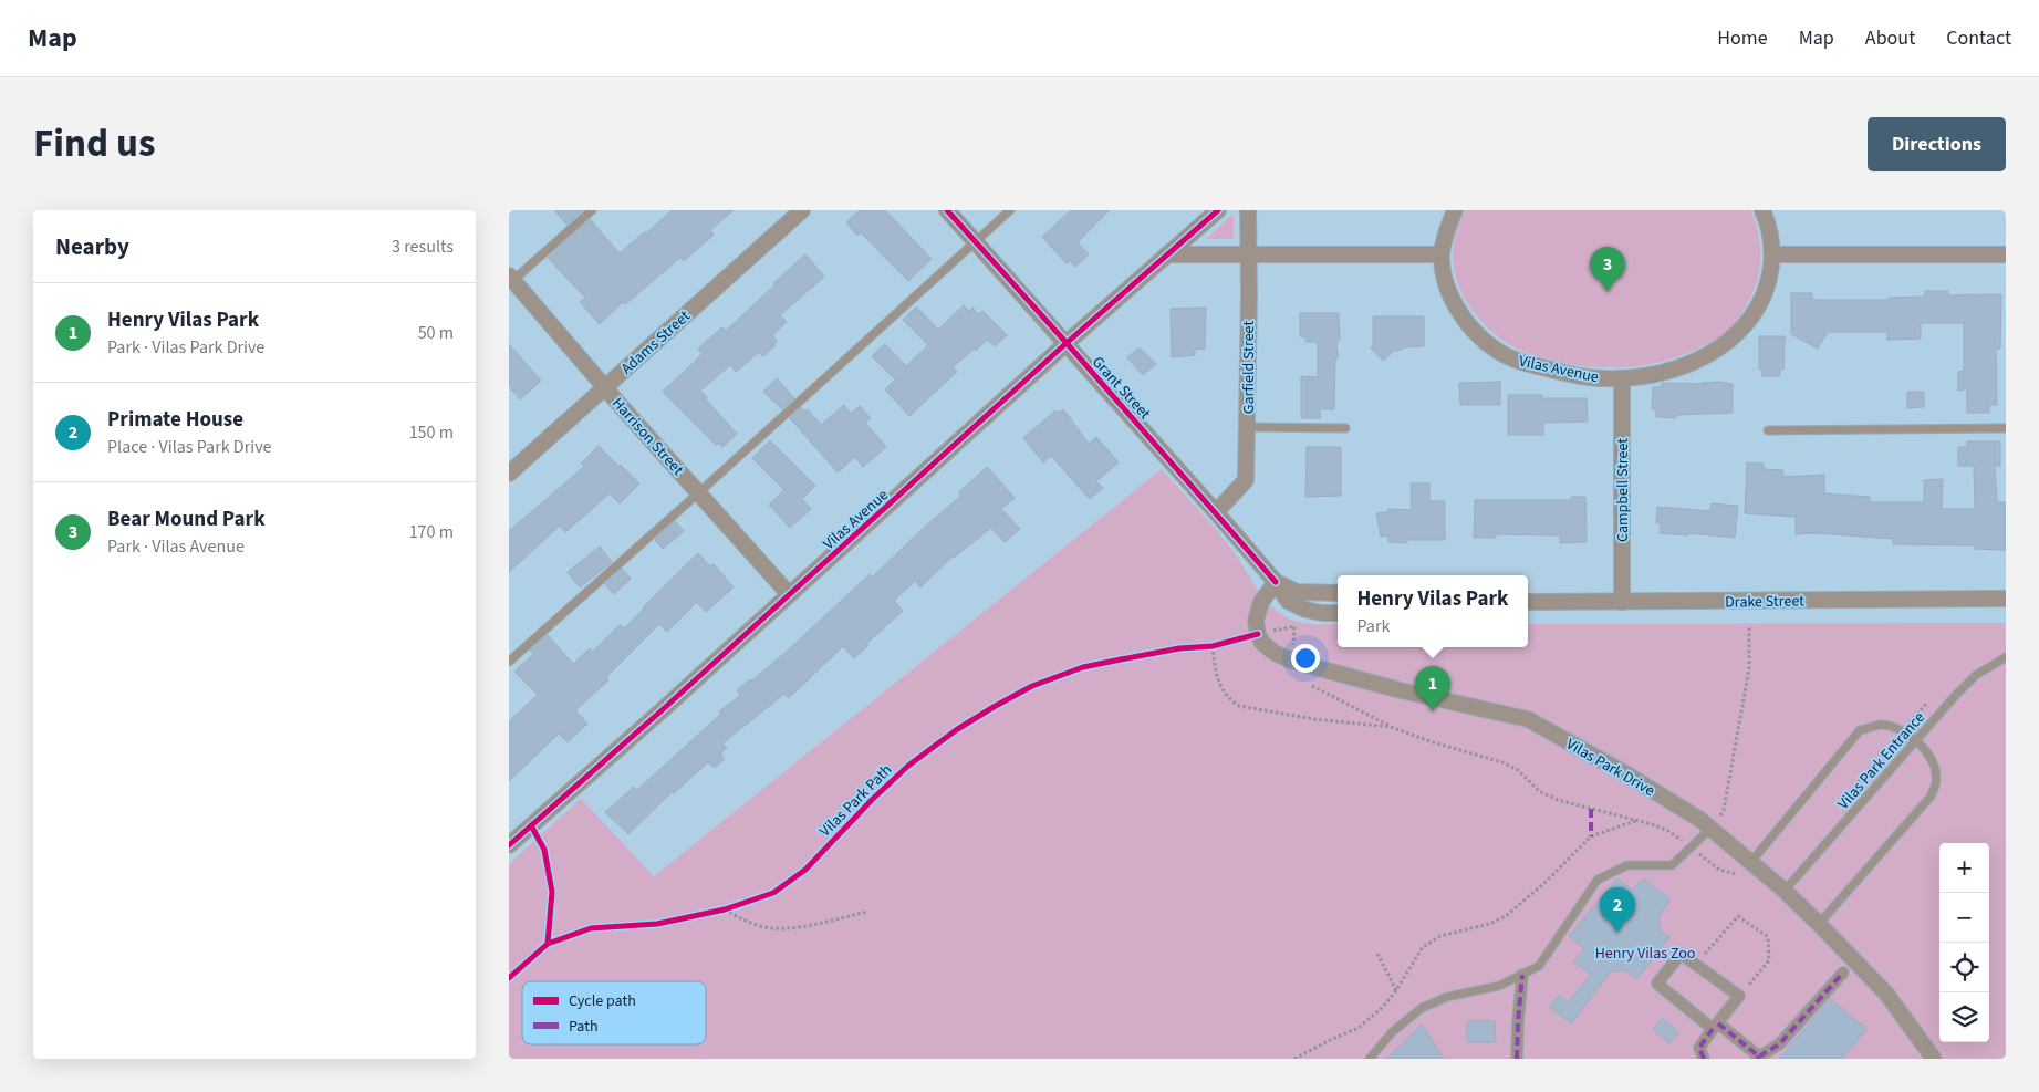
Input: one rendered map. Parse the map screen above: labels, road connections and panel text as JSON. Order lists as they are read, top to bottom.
{
  "streets": {
    "street": [
      "Adams Street",
      "Garfield Street",
      "Vilas Avenue",
      "Grant Street",
      "Harrison Street",
      "Campbell Street",
      "Drake Street",
      "Vilas Park Drive"
    ],
    "lane": ["Vilas Park Entrance"],
    "cycle path": ["Vilas Park Path"]
  },
  "crossings": [
    ["Adams Street", "Harrison Street"],
    ["Garfield Street", "Grant Street"],
    ["Vilas Avenue", "Grant Street"],
    ["Vilas Avenue", "Harrison Street"],
    ["Vilas Avenue", "Campbell Street"],
    ["Grant Street", "Vilas Park Drive"],
    ["Campbell Street", "Drake Street"],
    ["Vilas Park Entrance", "Vilas Park Drive"]
  ],
  "parks": ["Henry Vilas Zoo"],
  "legend": ["Cycle path", "Path"],
  "page": {
    "header": "Map",
    "nav": [
      "Home",
      "Map",
      "About",
      "Contact"
    ],
    "title": "Find us",
    "buttons": "Directions",
    "heading": ["Nearby", "3 results"],
    "pins": ["3", "1", "2"],
    "list": [
      {
        "mark": "1",
        "name": "Henry Vilas Park",
        "note": "Park · Vilas Park Drive",
        "value": "50 m"
      },
      {
        "mark": "2",
        "name": "Primate House",
        "note": "Place · Vilas Park Drive",
        "value": "150 m"
      },
      {
        "mark": "3",
        "name": "Bear Mound Park",
        "note": "Park · Vilas Avenue",
        "value": "170 m"
      }
    ],
    "popup": ["Henry Vilas Park", "Park"],
    "map_buttons": ["+", "−"]
  }
}
